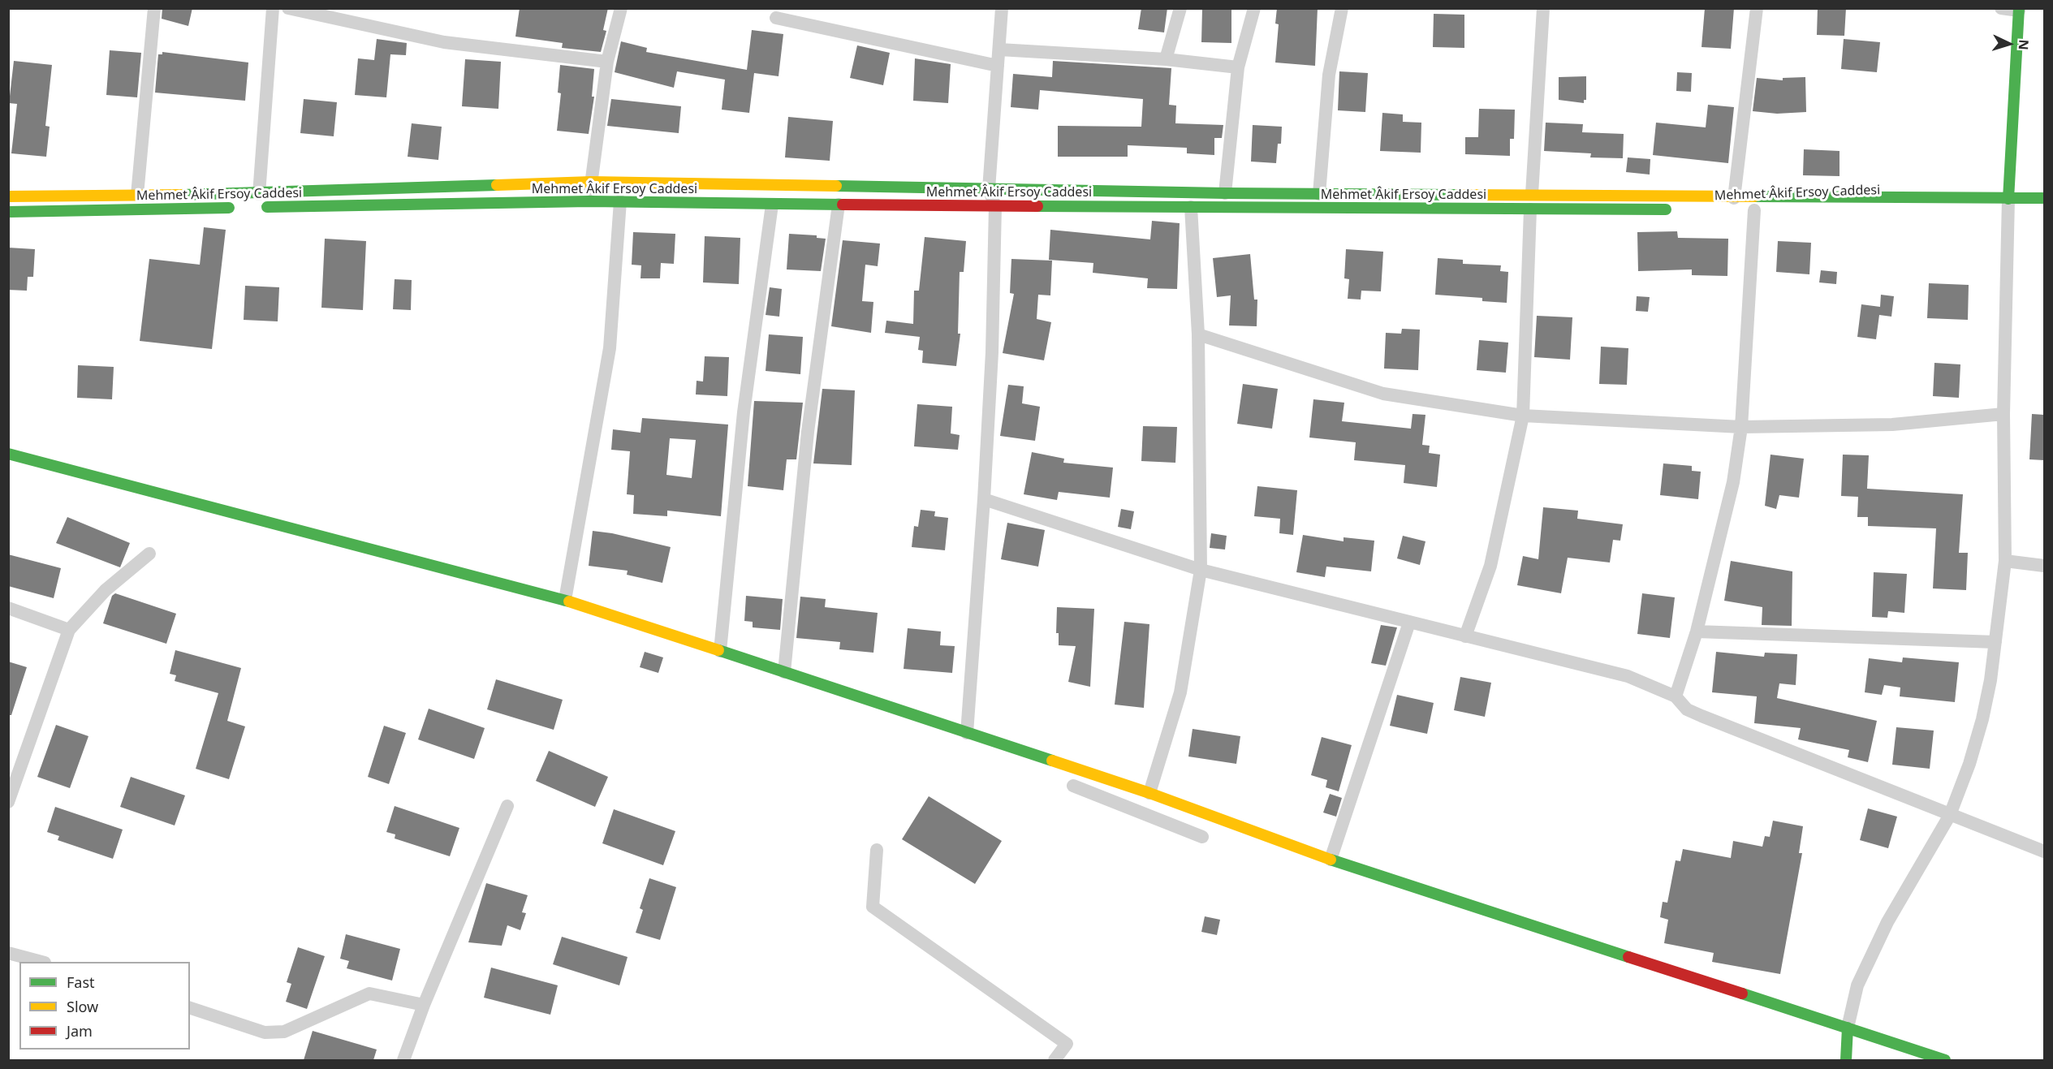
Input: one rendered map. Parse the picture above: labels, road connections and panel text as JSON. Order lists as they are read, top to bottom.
{
  "streets": {
    "main road": ["Mehmet Âkif Ersoy Caddesi"]
  },
  "legend": ["Fast", "Slow", "Jam"],
  "north": "right"
}
